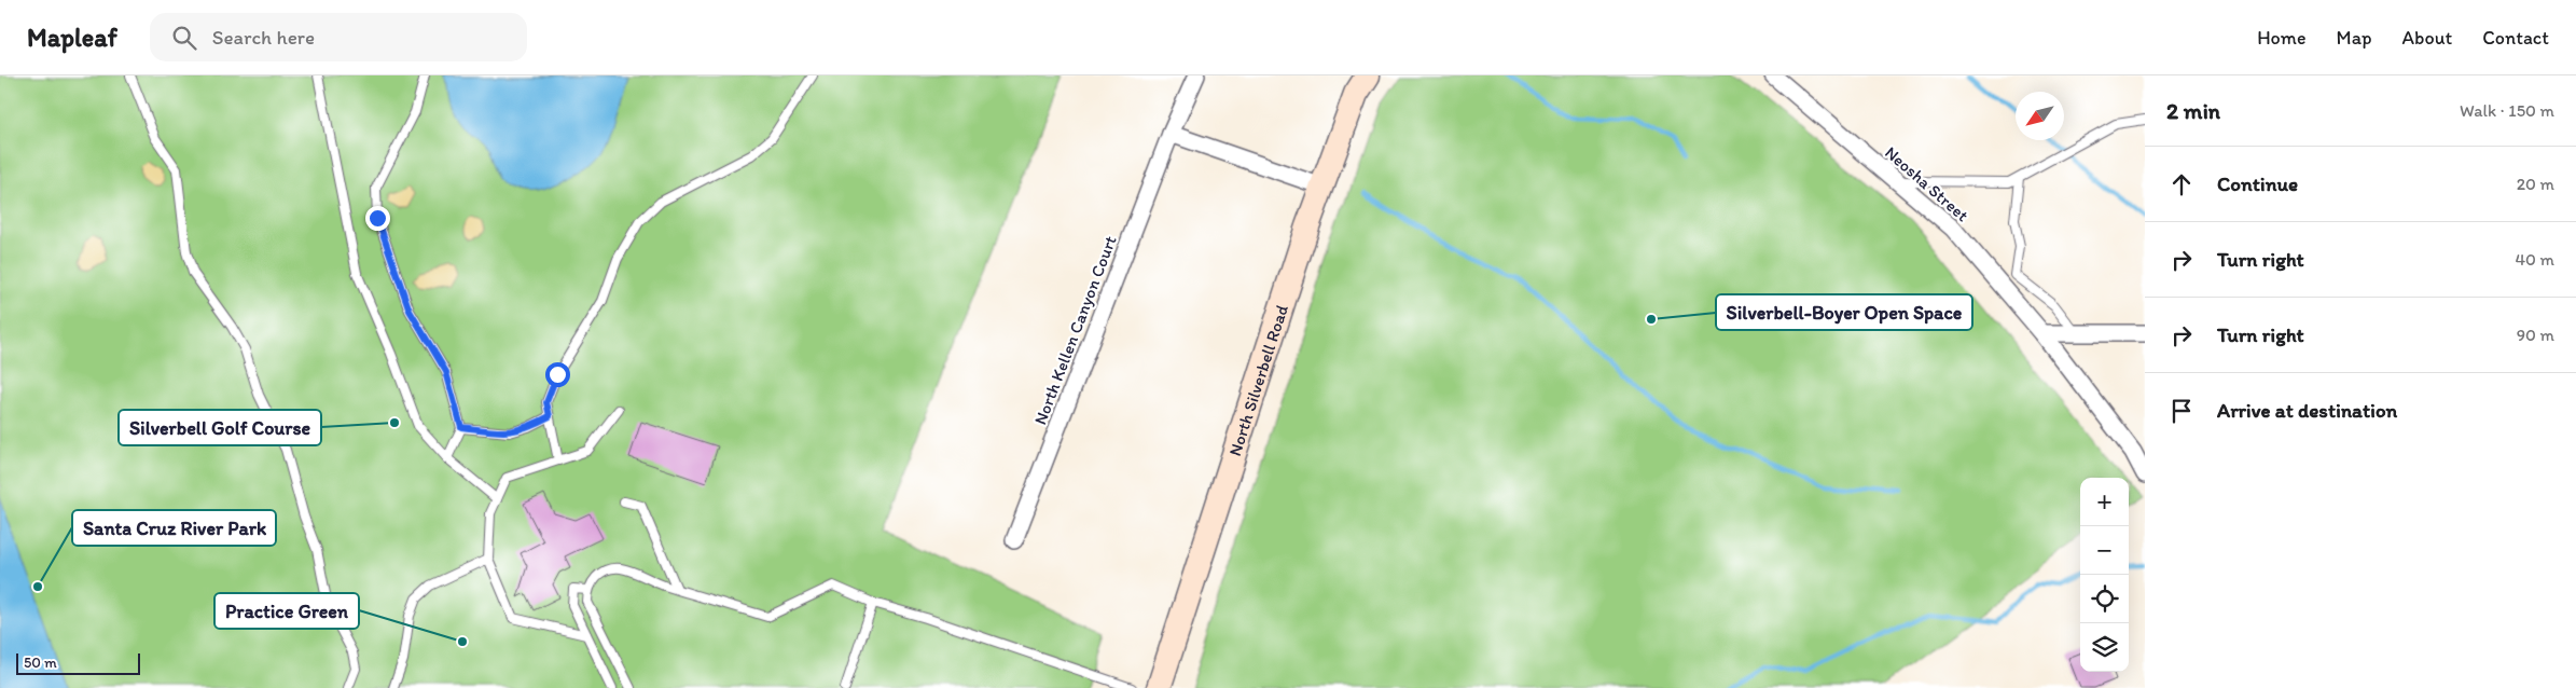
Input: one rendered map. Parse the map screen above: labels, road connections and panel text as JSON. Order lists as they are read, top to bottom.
{
  "streets": {
    "main road": ["North Silverbell Road"],
    "street": ["Neosha Street", "North Kellen Canyon Court"]
  },
  "places": [
    "Silverbell-Boyer Open Space",
    "Silverbell Golf Course",
    "Santa Cruz River Park",
    "Practice Green"
  ],
  "scale_bar": "50 m",
  "north": "bottom left",
  "page": {
    "header": "Mapleaf",
    "search": "Search here",
    "nav": [
      "Home",
      "Map",
      "About",
      "Contact"
    ],
    "heading": ["2 min", "Walk · 150 m"],
    "list": [
      ["Continue", "20 m"],
      ["Turn right", "40 m"],
      ["Turn right", "90 m"],
      "Arrive at destination"
    ],
    "map_buttons": ["+", "−"],
    "scale": "50 m"
  }
}
